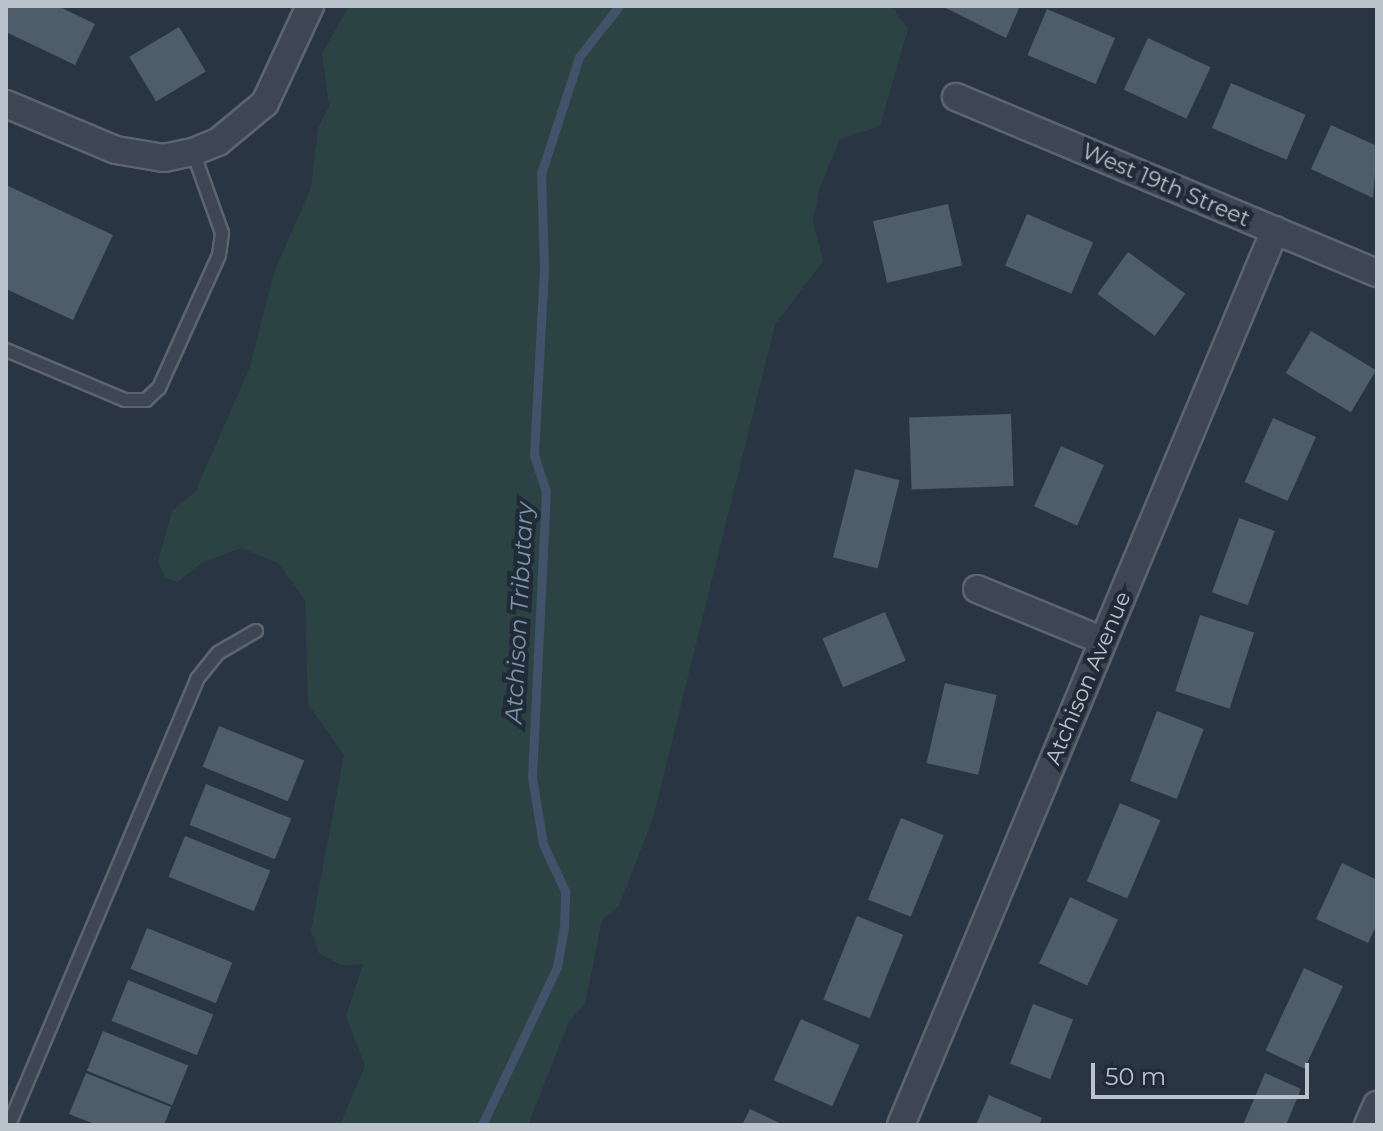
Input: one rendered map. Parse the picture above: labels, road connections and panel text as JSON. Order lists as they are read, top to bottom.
{
  "streets": {
    "street": ["West 19th Street", "Atchison Avenue"]
  },
  "crossings": [
    ["West 19th Street", "Atchison Avenue"]
  ],
  "water": ["Atchison Tributary"],
  "scale_bar": "50 m"
}
